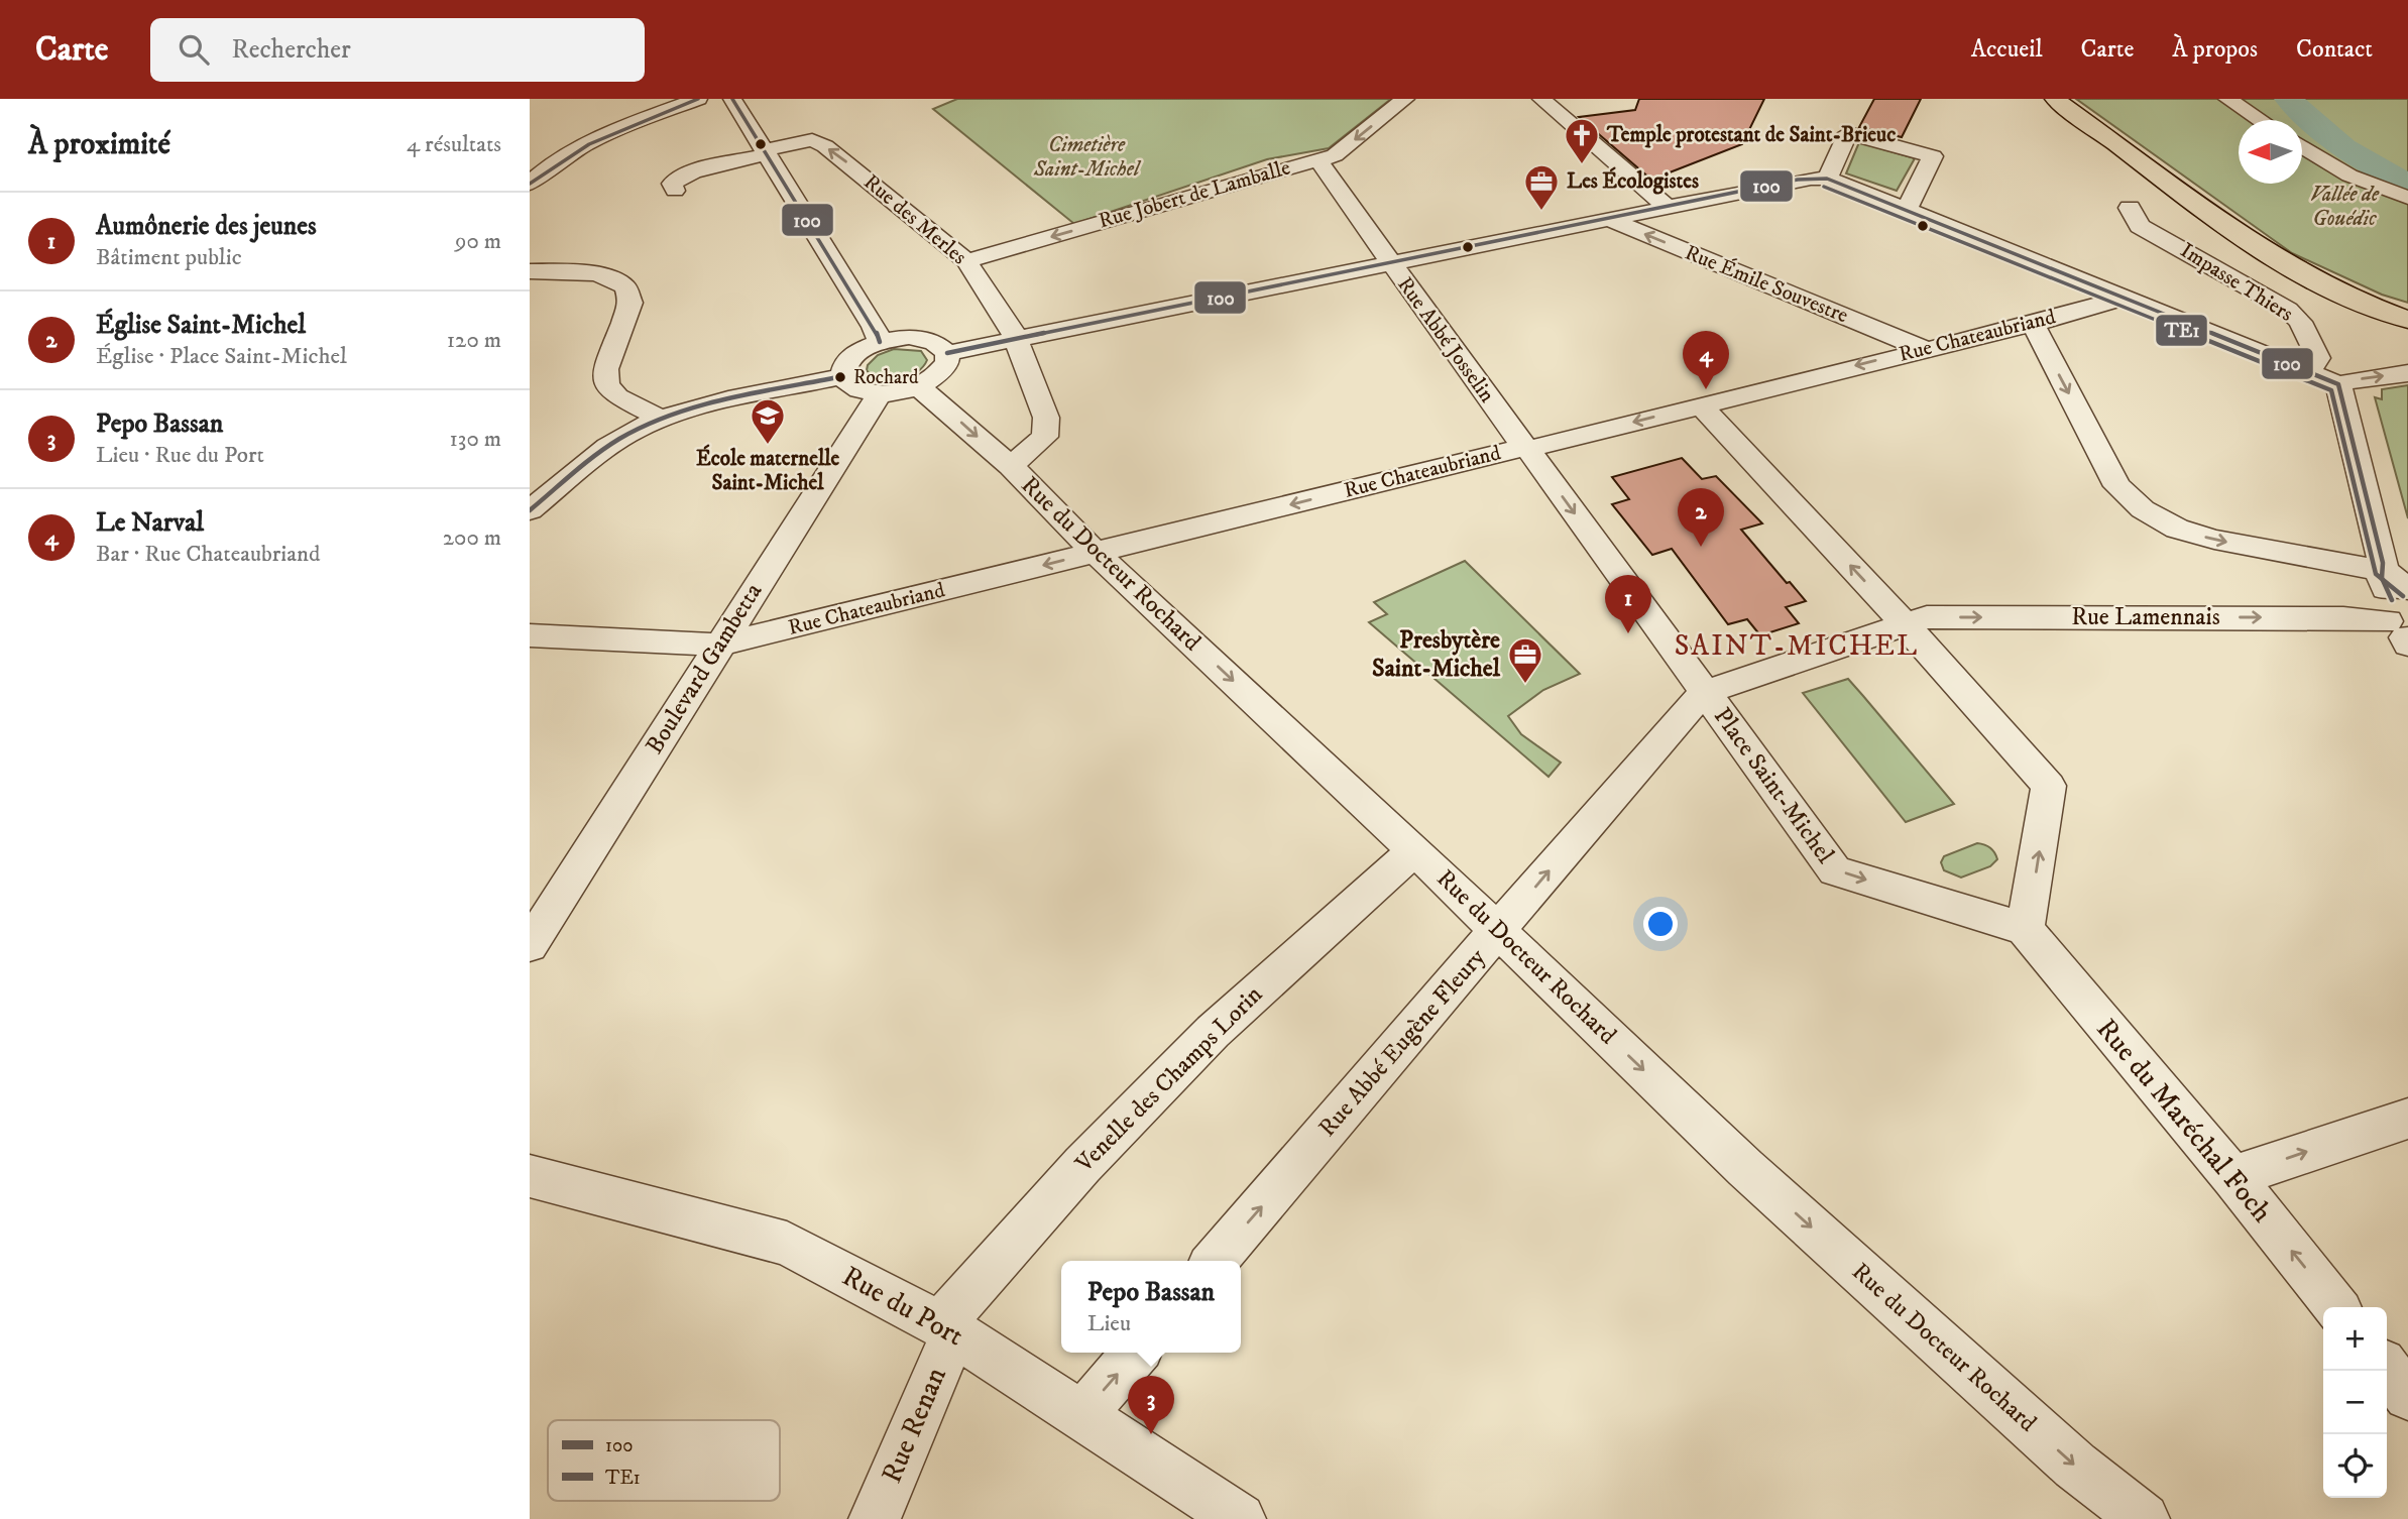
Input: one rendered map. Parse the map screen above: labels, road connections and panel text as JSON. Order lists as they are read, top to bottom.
{
  "streets": {
    "street": [
      "Rue Jobert de Lamballe",
      "Rue des Merles",
      "Impasse Thiers",
      "Rue Émile Souvestre",
      "Rue Chateaubriand",
      "Rue Abbé Josselin",
      "Rue du Docteur Rochard",
      "Rue Lamennais",
      "Boulevard Gambetta",
      "Place Saint-Michel",
      "Rue Abbé Eugène Fleury",
      "Venelle des Champs Lorin",
      "Rue du Maréchal Foch",
      "Rue du Port",
      "Rue Renan"
    ]
  },
  "crossings": [
    ["Rue Jobert de Lamballe", "Rue des Merles"],
    ["Rue Jobert de Lamballe", "Rue Abbé Josselin"],
    ["Rue des Merles", "Rue du Docteur Rochard"],
    ["Rue Émile Souvestre", "Rue Chateaubriand"],
    ["Rue Chateaubriand", "Rue Abbé Josselin"],
    ["Rue Chateaubriand", "Rue du Docteur Rochard"],
    ["Rue Chateaubriand", "Boulevard Gambetta"],
    ["Rue Chateaubriand", "Place Saint-Michel"],
    ["Rue Abbé Josselin", "Place Saint-Michel"],
    ["Rue du Docteur Rochard", "Rue Abbé Eugène Fleury"],
    ["Rue du Docteur Rochard", "Venelle des Champs Lorin"],
    ["Rue Lamennais", "Place Saint-Michel"],
    ["Place Saint-Michel", "Rue Abbé Eugène Fleury"],
    ["Place Saint-Michel", "Rue du Maréchal Foch"],
    ["Venelle des Champs Lorin", "Rue du Port"],
    ["Venelle des Champs Lorin", "Rue Renan"],
    ["Rue du Port", "Rue Renan"]
  ],
  "one_way": ["Rue des Merles", "Rue du Docteur Rochard", "Rue Abbé Eugène Fleury"],
  "districts": ["SAINT-MICHEL"],
  "parks": ["Cimetière Saint-Michel", "Vallée de Gouédic"],
  "places": {
    "church": ["Temple protestant de Saint-Brieuc"],
    "office": ["Les Écologistes", "Presbytère Saint-Michel"],
    "other": ["Rochard"],
    "school or university": ["École maternelle Saint-Michel"]
  },
  "lines": ["transit line 100", "transit line TE1"],
  "legend": ["100", "TE1"],
  "north": "left",
  "page": {
    "header": "Carte",
    "search": "Rechercher",
    "nav": [
      "Accueil",
      "Carte",
      "À propos",
      "Contact"
    ],
    "heading": ["À proximité", "4 résultats"],
    "list": [
      {
        "mark": "1",
        "name": "Aumônerie des jeunes",
        "note": "Bâtiment public",
        "value": "90 m"
      },
      {
        "mark": "2",
        "name": "Église Saint-Michel",
        "note": "Église · Place Saint-Michel",
        "value": "120 m"
      },
      {
        "mark": "3",
        "name": "Pepo Bassan",
        "note": "Lieu · Rue du Port",
        "value": "130 m"
      },
      {
        "mark": "4",
        "name": "Le Narval",
        "note": "Bar · Rue Chateaubriand",
        "value": "200 m"
      }
    ],
    "pins": [
      "4",
      "2",
      "1",
      "3"
    ],
    "popup": ["Pepo Bassan", "Lieu"],
    "map_buttons": ["+", "−"]
  }
}
